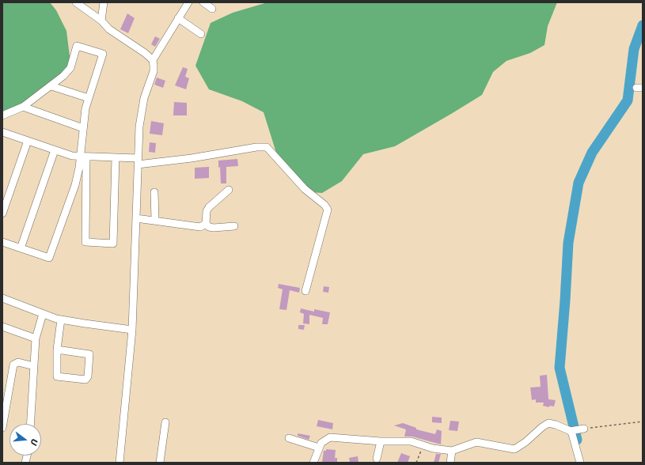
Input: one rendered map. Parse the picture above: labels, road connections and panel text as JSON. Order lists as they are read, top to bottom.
{
  "north": "right"
}
